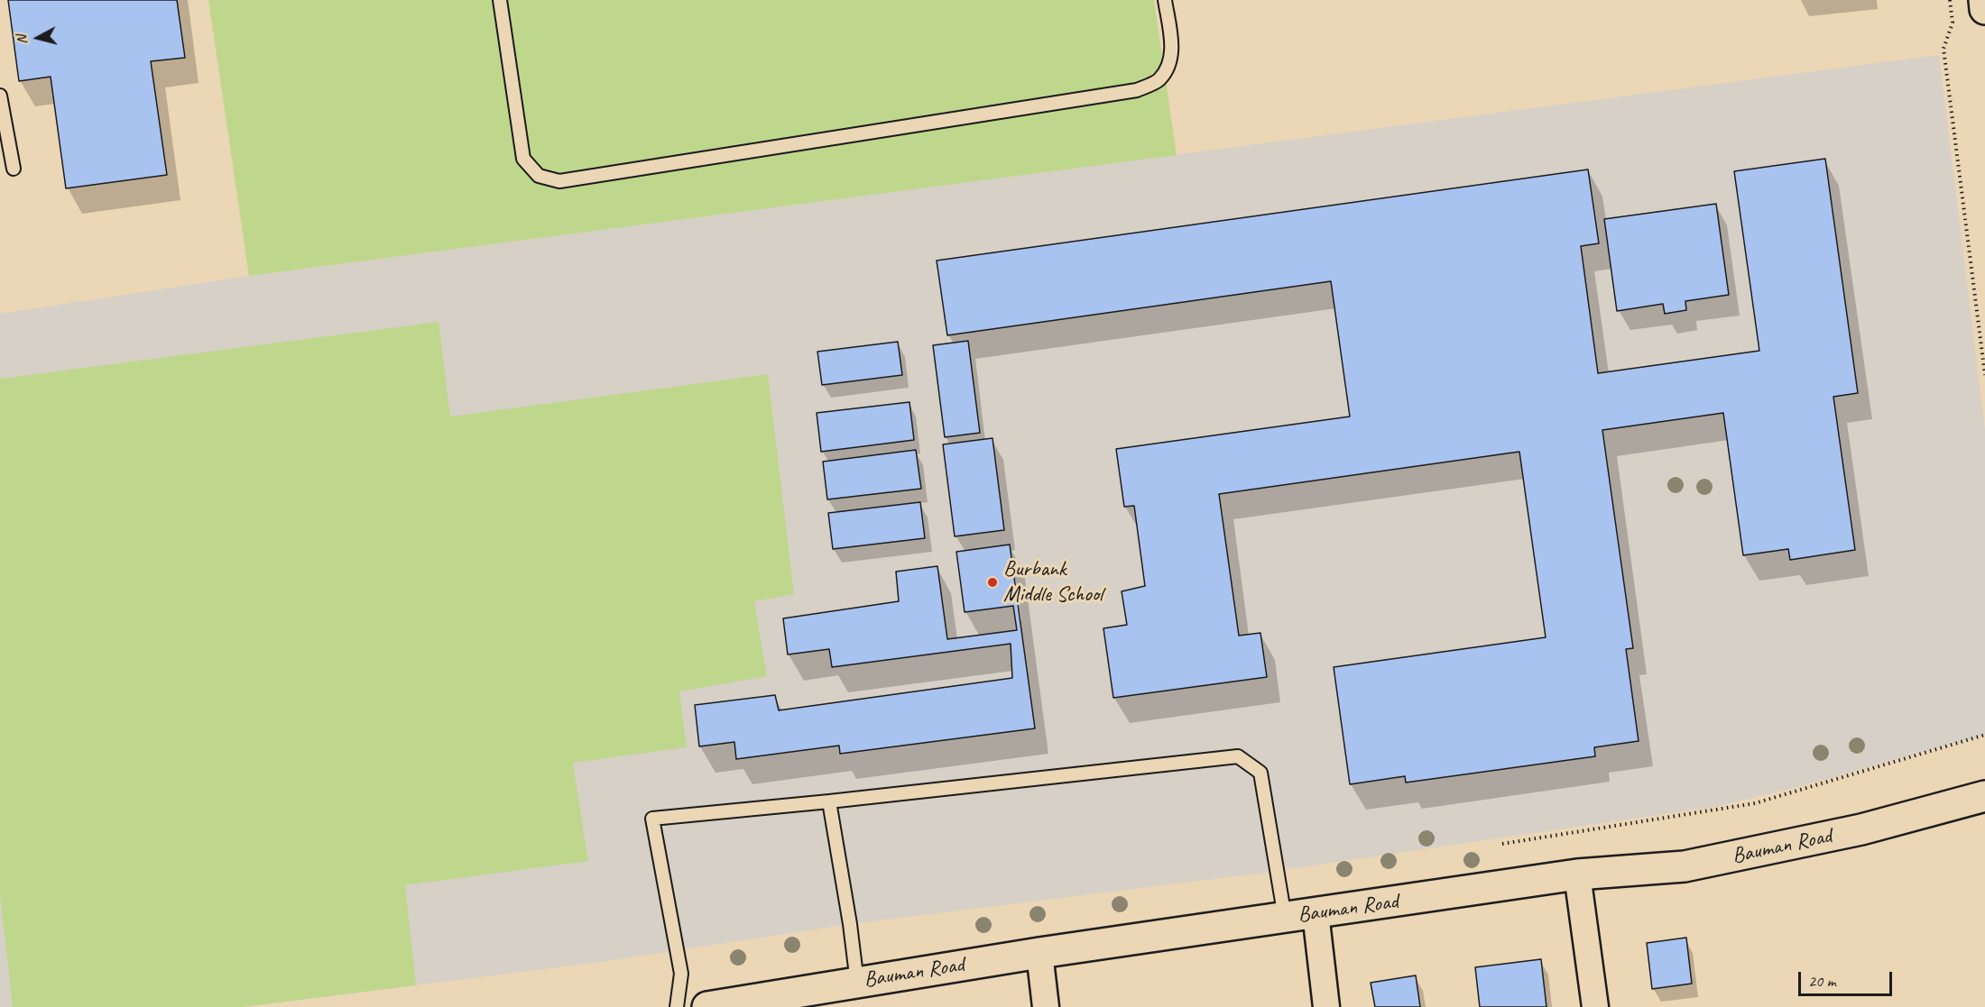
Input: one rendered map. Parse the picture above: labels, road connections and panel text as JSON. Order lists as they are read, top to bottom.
{
  "streets": {
    "street": ["Bauman Road"]
  },
  "places": ["Burbank Middle School"],
  "scale_bar": "20 m",
  "north": "left"
}
